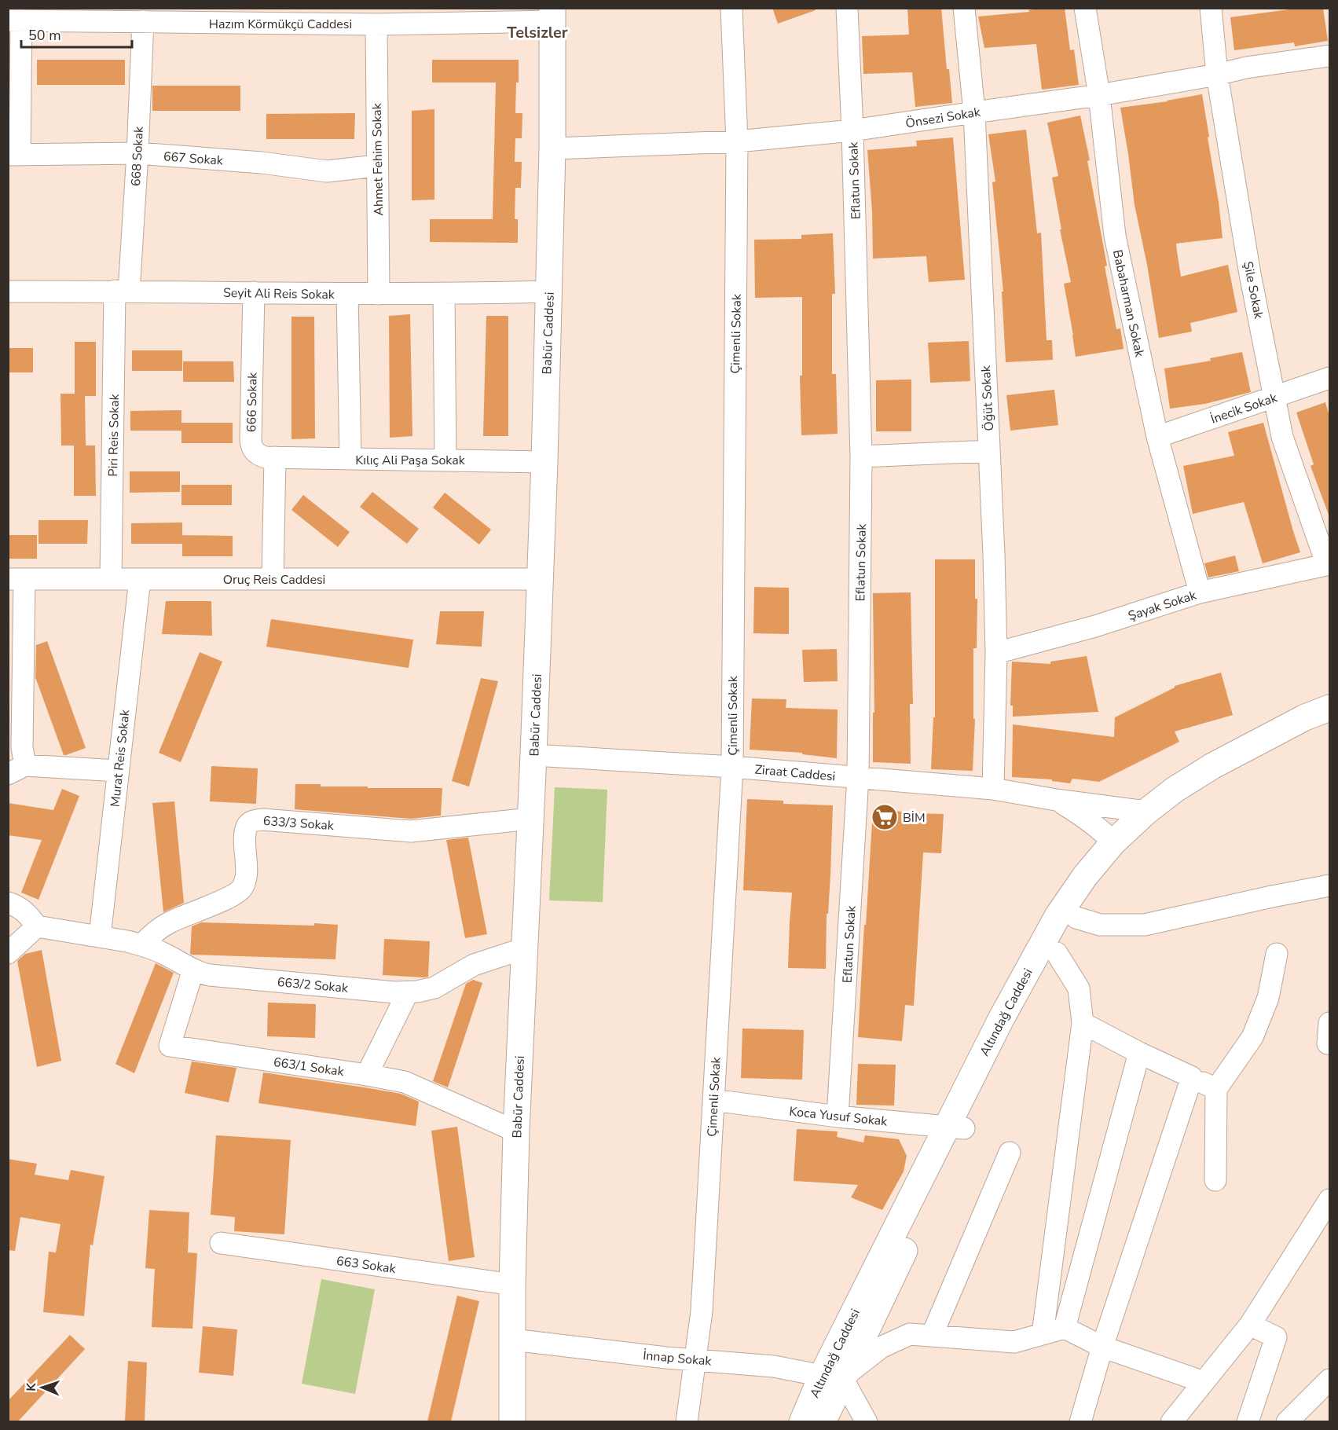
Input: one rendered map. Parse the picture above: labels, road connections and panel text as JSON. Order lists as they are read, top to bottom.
{
  "streets": {
    "main road": ["Babür Caddesi", "Altındağ Caddesi"],
    "street": [
      "Hazım Körmükçü Caddesi",
      "Önsezi Sokak",
      "668 Sokak",
      "667 Sokak",
      "Ahmet Fehim Sokak",
      "Eflatun Sokak",
      "Şile Sokak",
      "Seyit Ali Reis Sokak",
      "Babaharman Sokak",
      "Çimenli Sokak",
      "Öğüt Sokak",
      "666 Sokak",
      "İnecik Sokak",
      "Piri Reis Sokak",
      "Kılıç Ali Paşa Sokak",
      "Oruç Reis Caddesi",
      "Şayak Sokak",
      "Murat Reis Sokak",
      "Ziraat Caddesi",
      "633/3 Sokak",
      "663/2 Sokak",
      "663/1 Sokak",
      "Koca Yusuf Sokak",
      "663 Sokak",
      "İnnap Sokak"
    ]
  },
  "crossings": [
    ["Hazım Körmükçü Caddesi", "668 Sokak"],
    ["Hazım Körmükçü Caddesi", "Ahmet Fehim Sokak"],
    ["Hazım Körmükçü Caddesi", "Babür Caddesi"],
    ["Önsezi Sokak", "Eflatun Sokak"],
    ["Önsezi Sokak", "Şile Sokak"],
    ["Önsezi Sokak", "Babaharman Sokak"],
    ["Önsezi Sokak", "Babür Caddesi"],
    ["Önsezi Sokak", "Çimenli Sokak"],
    ["Önsezi Sokak", "Öğüt Sokak"],
    ["668 Sokak", "667 Sokak"],
    ["668 Sokak", "Seyit Ali Reis Sokak"],
    ["668 Sokak", "Piri Reis Sokak"],
    ["667 Sokak", "Ahmet Fehim Sokak"],
    ["Ahmet Fehim Sokak", "Seyit Ali Reis Sokak"],
    ["Eflatun Sokak", "Ziraat Caddesi"],
    ["Eflatun Sokak", "Koca Yusuf Sokak"],
    ["Şile Sokak", "İnecik Sokak"],
    ["Şile Sokak", "Şayak Sokak"],
    ["Seyit Ali Reis Sokak", "Babür Caddesi"],
    ["Seyit Ali Reis Sokak", "666 Sokak"],
    ["Seyit Ali Reis Sokak", "Piri Reis Sokak"],
    ["Babaharman Sokak", "İnecik Sokak"],
    ["Babaharman Sokak", "Şayak Sokak"],
    ["Babür Caddesi", "Kılıç Ali Paşa Sokak"],
    ["Babür Caddesi", "Oruç Reis Caddesi"],
    ["Babür Caddesi", "Ziraat Caddesi"],
    ["Babür Caddesi", "633/3 Sokak"],
    ["Babür Caddesi", "663/2 Sokak"],
    ["Babür Caddesi", "663/1 Sokak"],
    ["Babür Caddesi", "663 Sokak"],
    ["Babür Caddesi", "İnnap Sokak"],
    ["Çimenli Sokak", "Ziraat Caddesi"],
    ["Çimenli Sokak", "Koca Yusuf Sokak"],
    ["Çimenli Sokak", "İnnap Sokak"],
    ["Öğüt Sokak", "Şayak Sokak"],
    ["Öğüt Sokak", "Ziraat Caddesi"],
    ["666 Sokak", "Kılıç Ali Paşa Sokak"],
    ["Piri Reis Sokak", "Oruç Reis Caddesi"],
    ["Oruç Reis Caddesi", "Murat Reis Sokak"],
    ["Murat Reis Sokak", "663/2 Sokak"],
    ["Ziraat Caddesi", "Altındağ Caddesi"],
    ["633/3 Sokak", "663/2 Sokak"],
    ["663/2 Sokak", "663/1 Sokak"],
    ["Altındağ Caddesi", "Koca Yusuf Sokak"],
    ["Altındağ Caddesi", "İnnap Sokak"]
  ],
  "districts": ["Telsizler"],
  "places": {
    "supermarket": ["BİM"]
  },
  "scale_bar": "50 m",
  "north": "left"
}
